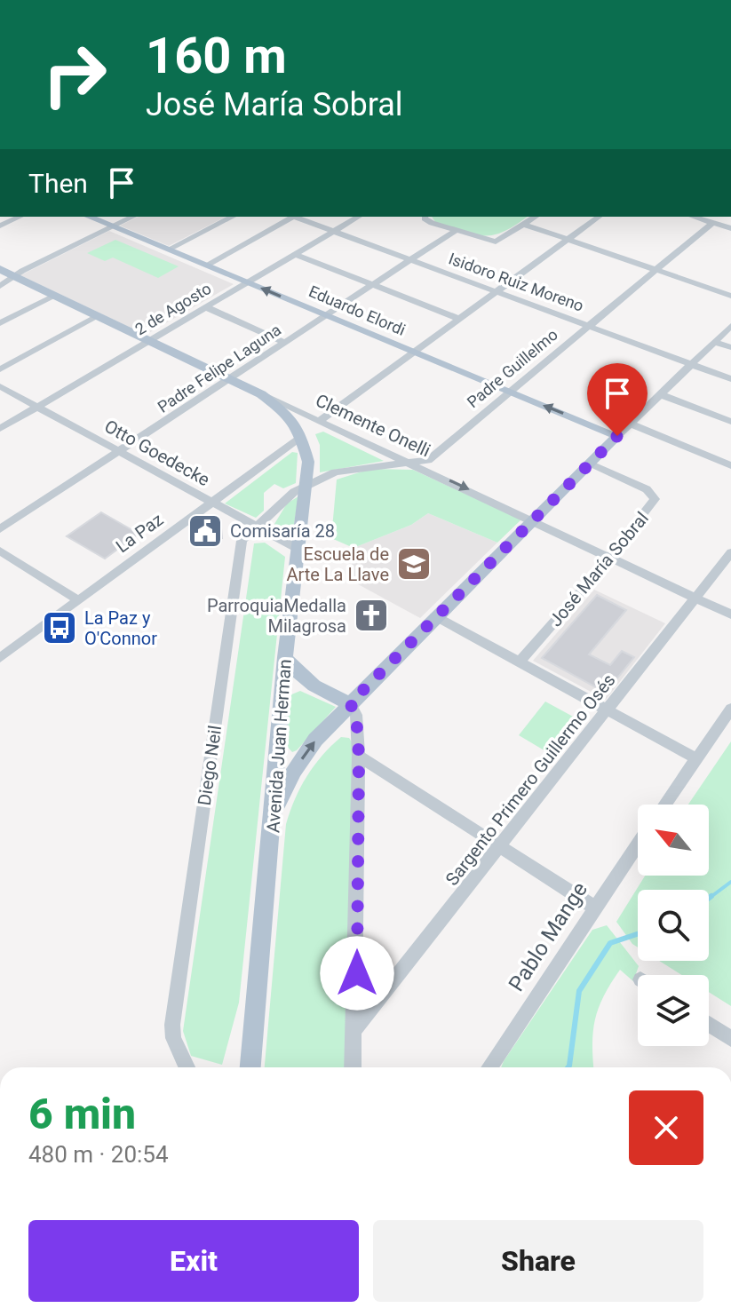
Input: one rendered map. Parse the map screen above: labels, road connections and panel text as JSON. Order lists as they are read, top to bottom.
{
  "streets": {
    "main road": ["Eduardo Elordi", "Clemente Onelli", "Avenida Juan Herman"],
    "street": [
      "Isidoro Ruiz Moreno",
      "2 de Agosto",
      "Padre Felipe Laguna",
      "Padre Guillelmo",
      "Otto Goedecke",
      "La Paz",
      "José María Sobral",
      "Diego Neil",
      "Sargento Primero Guillermo Osés",
      "Pablo Mange"
    ]
  },
  "crossings": [
    ["Isidoro Ruiz Moreno", "2 de Agosto"],
    ["Isidoro Ruiz Moreno", "Padre Felipe Laguna"],
    ["Isidoro Ruiz Moreno", "Padre Guillelmo"],
    ["2 de Agosto", "Eduardo Elordi"],
    ["2 de Agosto", "Clemente Onelli"],
    ["2 de Agosto", "Otto Goedecke"],
    ["Eduardo Elordi", "Padre Felipe Laguna"],
    ["Eduardo Elordi", "Padre Guillelmo"],
    ["Padre Felipe Laguna", "Clemente Onelli"],
    ["Padre Felipe Laguna", "Otto Goedecke"],
    ["Padre Guillelmo", "Clemente Onelli"],
    ["Padre Guillelmo", "Avenida Juan Herman"],
    ["Padre Guillelmo", "Diego Neil"],
    ["Clemente Onelli", "José María Sobral"],
    ["Clemente Onelli", "Avenida Juan Herman"],
    ["Clemente Onelli", "Sargento Primero Guillermo Osés"],
    ["Otto Goedecke", "La Paz"],
    ["Otto Goedecke", "Avenida Juan Herman"],
    ["Otto Goedecke", "Diego Neil"],
    ["La Paz", "Avenida Juan Herman"],
    ["Avenida Juan Herman", "Diego Neil"]
  ],
  "one_way": ["Eduardo Elordi"],
  "places": {
    "public building": ["Comisaría 28"],
    "school or university": ["Escuela de Arte La Llave"],
    "church": ["ParroquiaMedalla Milagrosa"],
    "bus stop": ["La Paz y O'Connor"]
  },
  "north": "top left",
  "page": {
    "turn": ["160 m", "José María Sobral"],
    "then": "Then",
    "heading": ["6 min", "480 m · 20:54"],
    "buttons": ["Exit", "Share"]
  }
}
